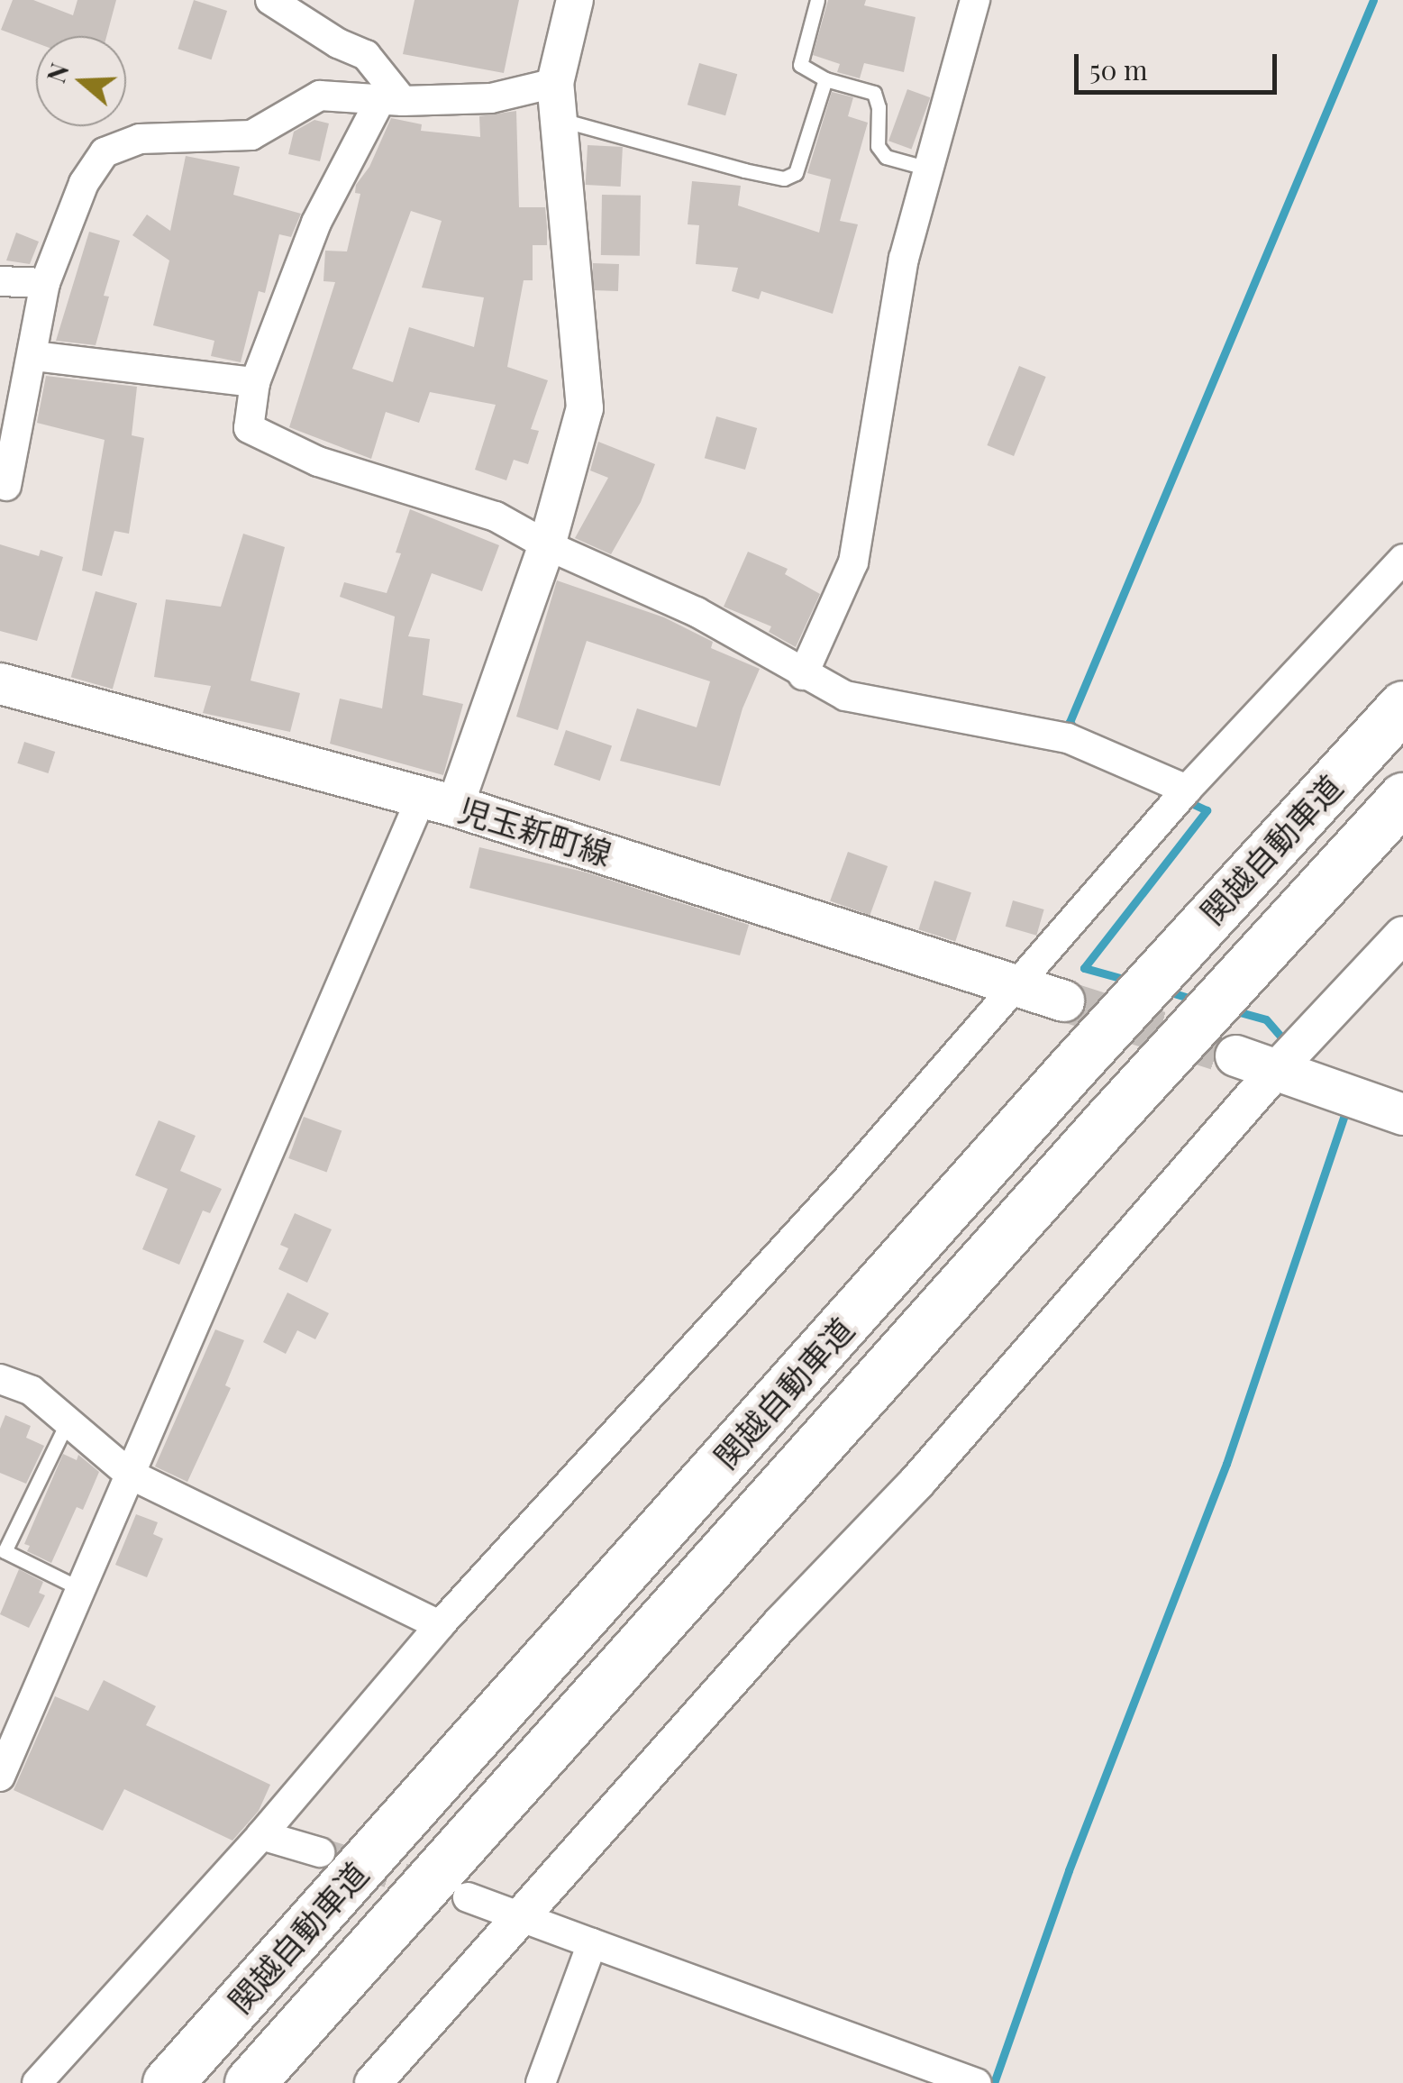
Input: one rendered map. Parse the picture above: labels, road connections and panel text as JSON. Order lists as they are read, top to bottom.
{
  "streets": {
    "highway": ["関越自動車道"],
    "main road": ["児玉新町線"]
  },
  "scale_bar": "50 m",
  "north": "left"
}
